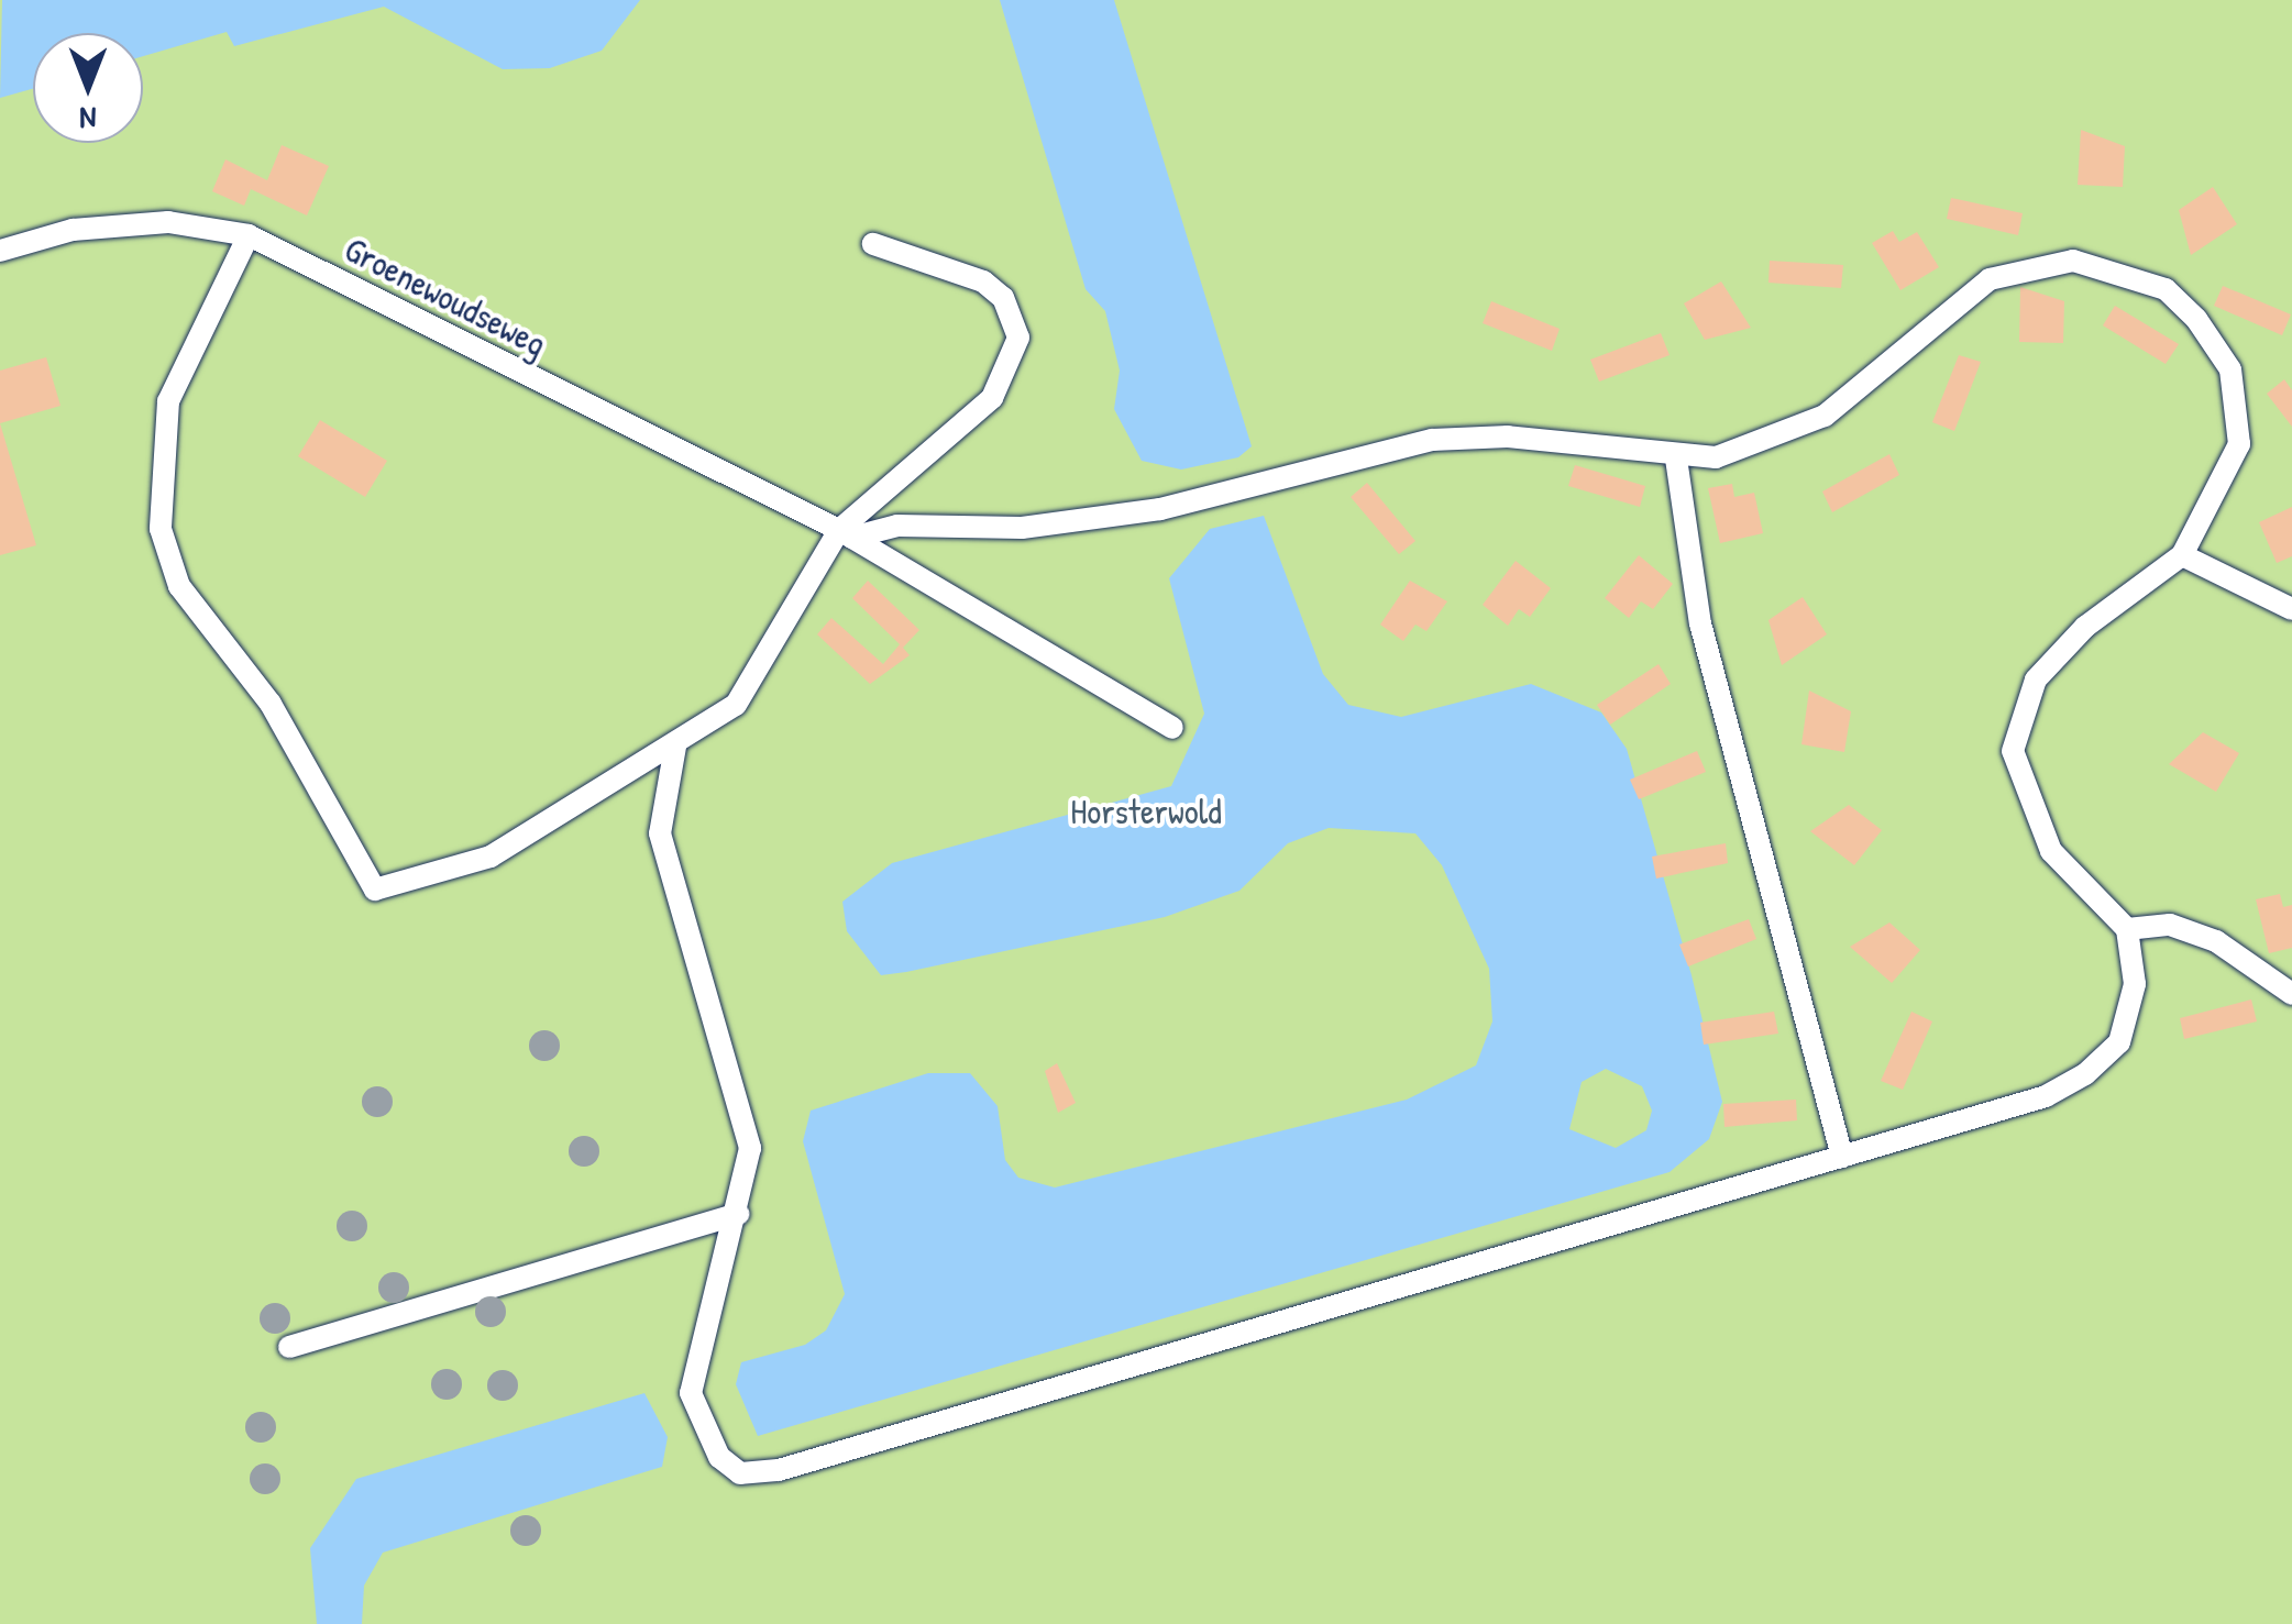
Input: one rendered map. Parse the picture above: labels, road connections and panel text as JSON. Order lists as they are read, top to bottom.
{
  "streets": {
    "lane": ["Groenewoudseweg"]
  },
  "parks": ["Horsterwold"],
  "north": "bottom"
}
